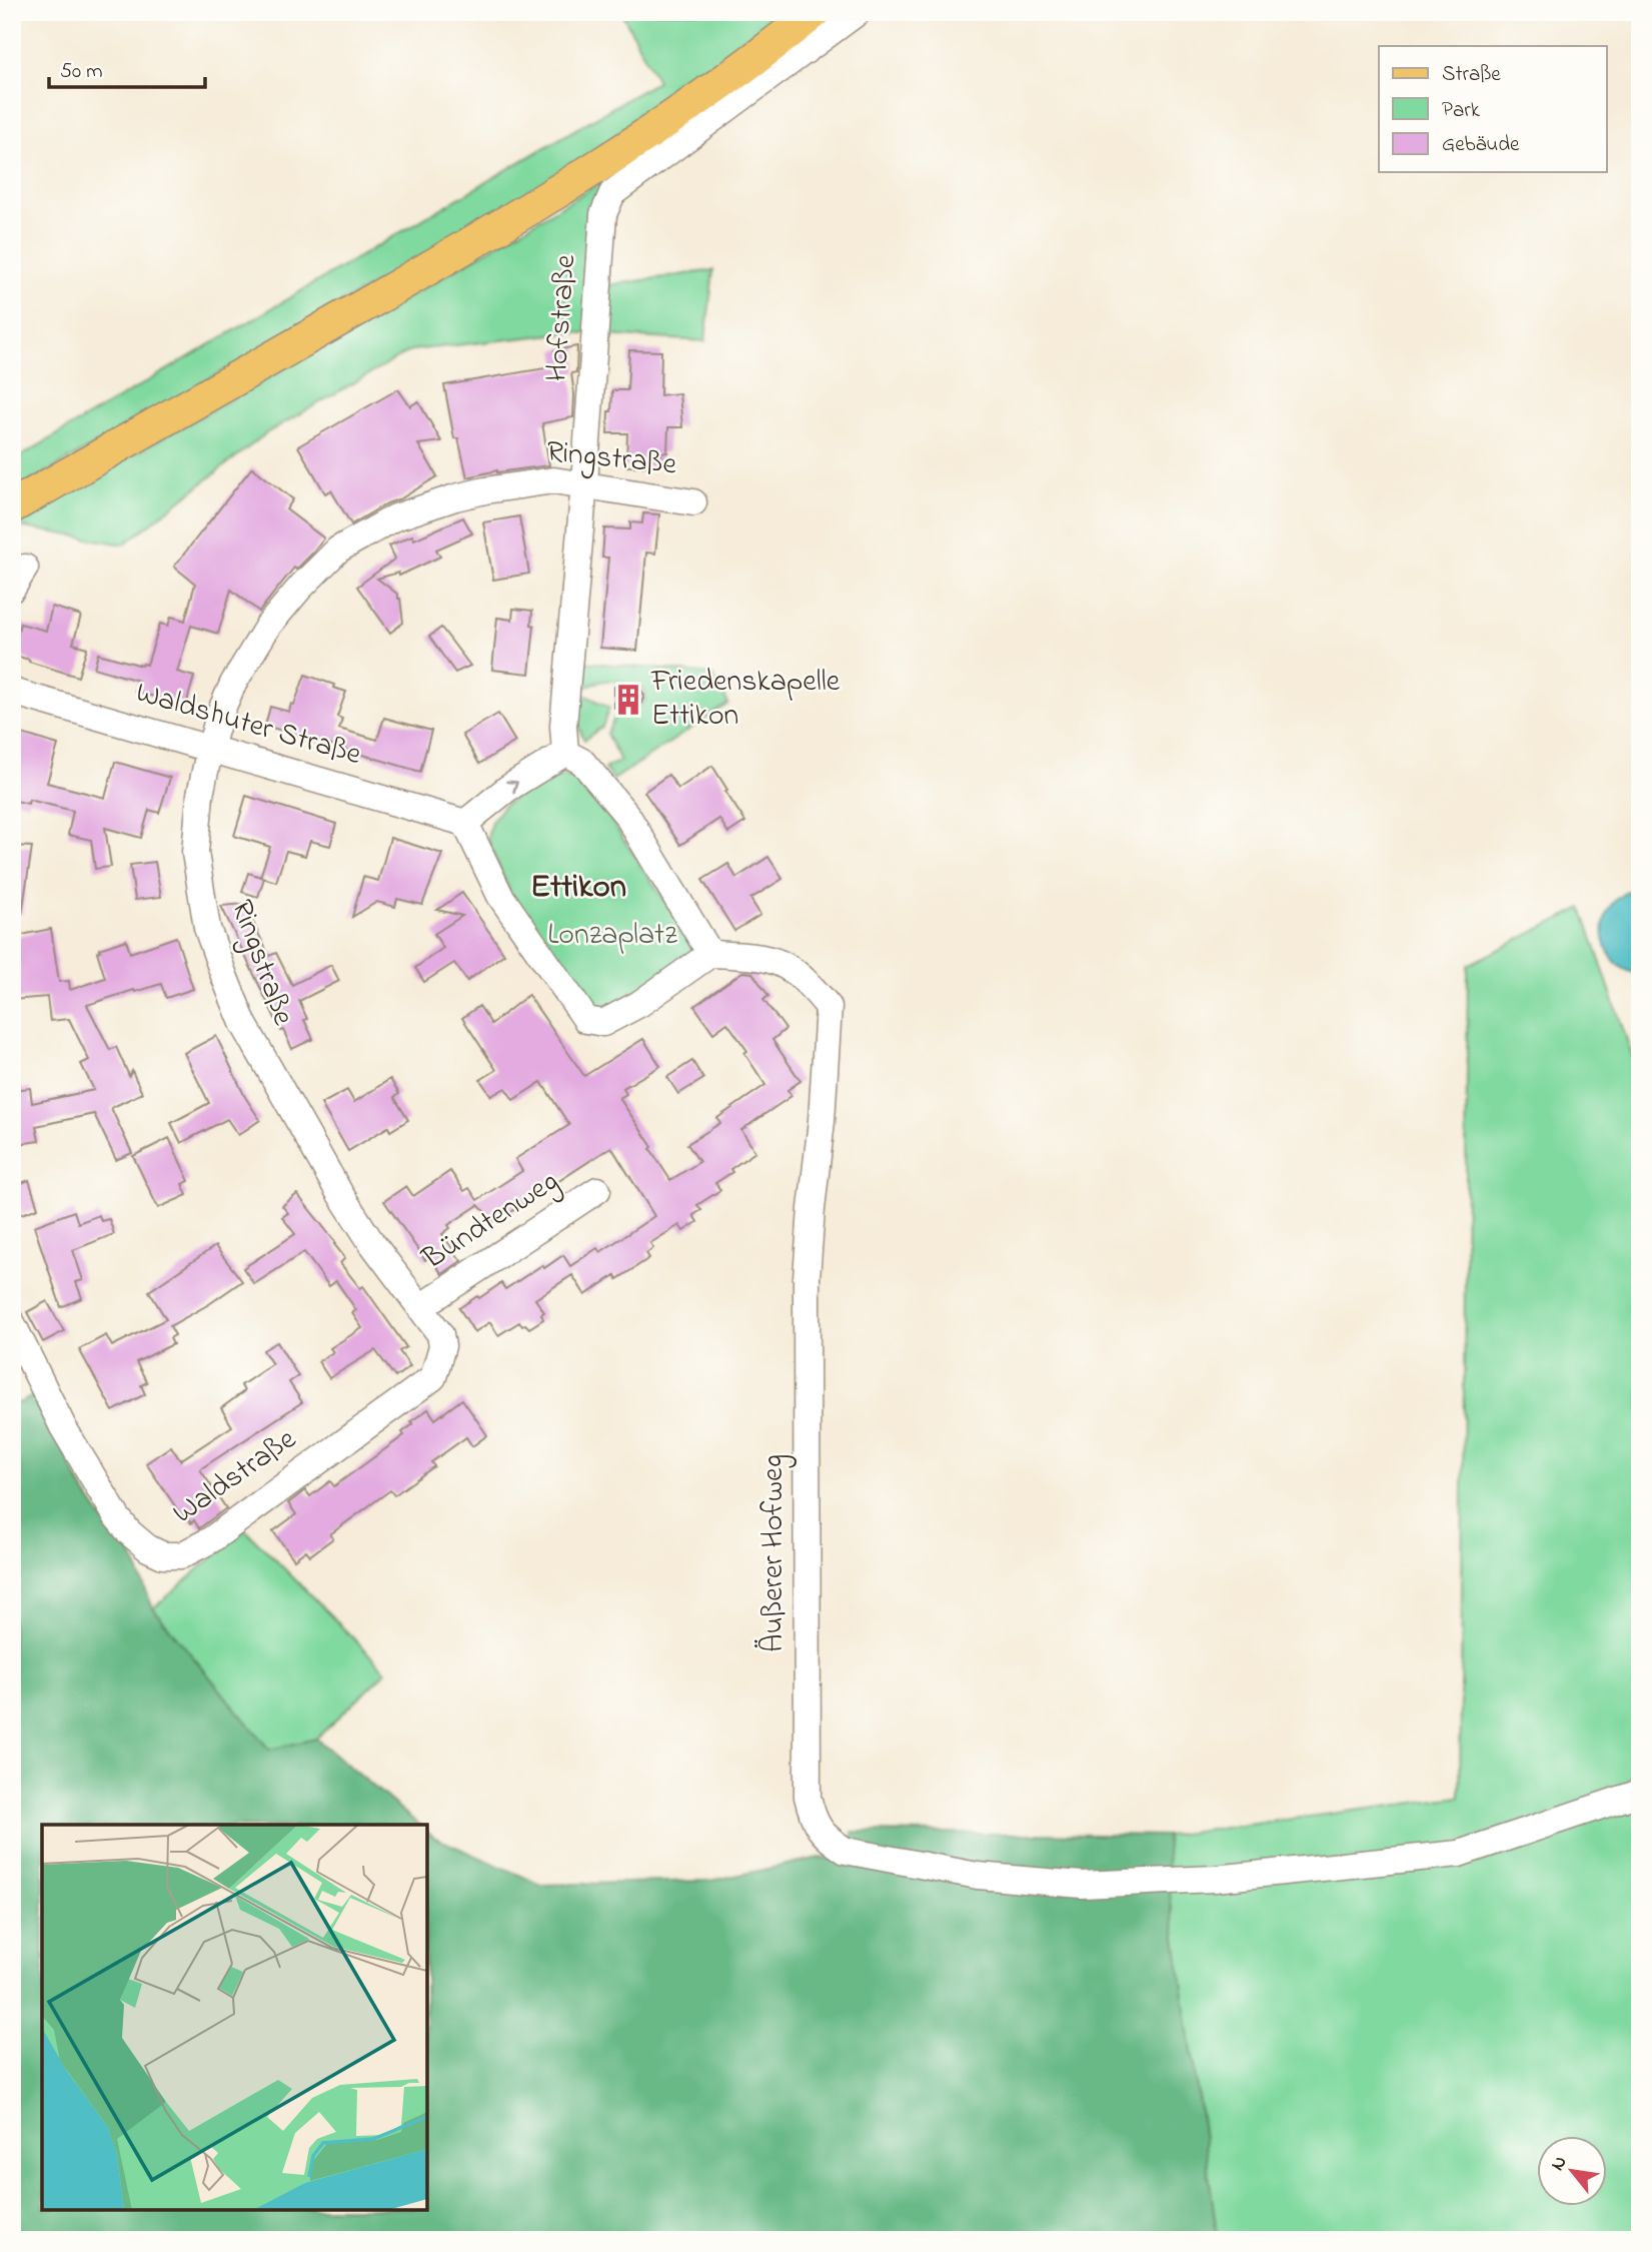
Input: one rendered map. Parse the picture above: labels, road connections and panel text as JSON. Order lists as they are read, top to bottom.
{
  "streets": {
    "street": [
      "Hofstraße",
      "Ringstraße",
      "Waldshuter Straße",
      "Bündtenweg",
      "Waldstraße",
      "Äußerer Hofweg"
    ]
  },
  "crossings": [
    ["Hofstraße", "Ringstraße"],
    ["Ringstraße", "Waldshuter Straße"],
    ["Ringstraße", "Bündtenweg"],
    ["Ringstraße", "Waldstraße"]
  ],
  "districts": ["Ettikon"],
  "parks": ["Lonzaplatz"],
  "places": {
    "building": ["Friedenskapelle Ettikon"]
  },
  "legend": ["Straße", "Park", "Gebäude"],
  "scale_bar": "50 m",
  "north": "top left"
}
